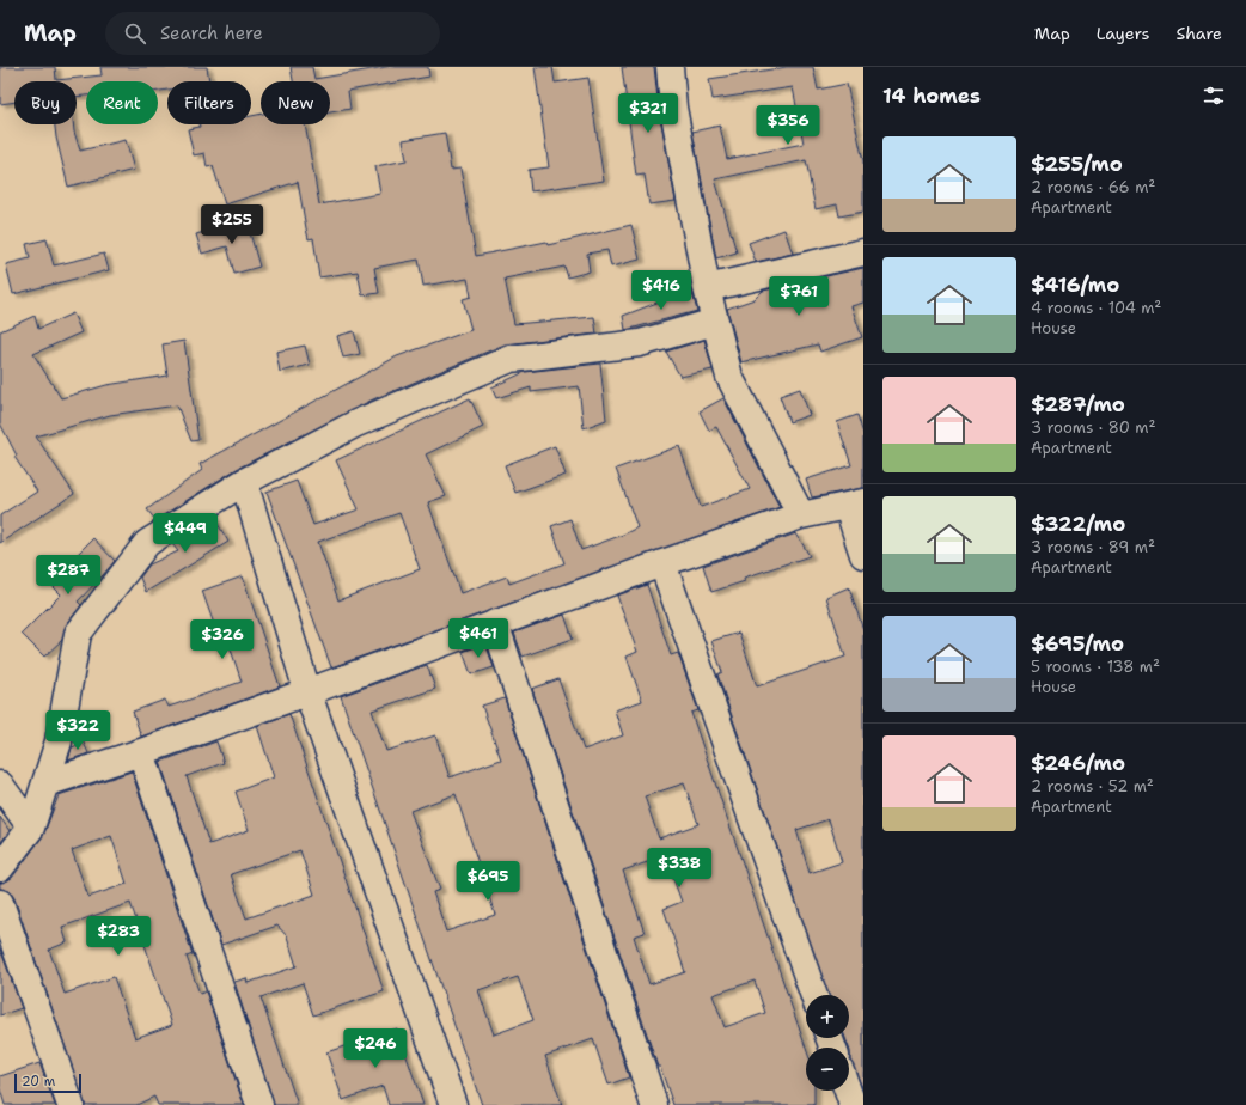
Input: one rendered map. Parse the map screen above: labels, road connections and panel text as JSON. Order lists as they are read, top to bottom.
{
  "scale_bar": "20 m",
  "page": {
    "header": "Map",
    "search": "Search here",
    "nav": ["Map", "Layers", "Share"],
    "heading": "14 homes",
    "chip": [
      "Buy",
      "Rent",
      "Filters",
      "New"
    ],
    "price": [
      "$321",
      "$356",
      "$255",
      "$416",
      "$761",
      "$449",
      "$287",
      "$461",
      "$326",
      "$322",
      "$338",
      "$695",
      "$283",
      "$246"
    ],
    "list": [
      {
        "name": "$255/mo",
        "note": "2 rooms · 66 m² · Apartment"
      },
      {
        "name": "$416/mo",
        "note": "4 rooms · 104 m² · House"
      },
      {
        "name": "$287/mo",
        "note": "3 rooms · 80 m² · Apartment"
      },
      {
        "name": "$322/mo",
        "note": "3 rooms · 89 m² · Apartment"
      },
      {
        "name": "$695/mo",
        "note": "5 rooms · 138 m² · House"
      },
      {
        "name": "$246/mo",
        "note": "2 rooms · 52 m² · Apartment"
      }
    ],
    "map_buttons": ["+", "−"],
    "scale": "20 m"
  }
}
